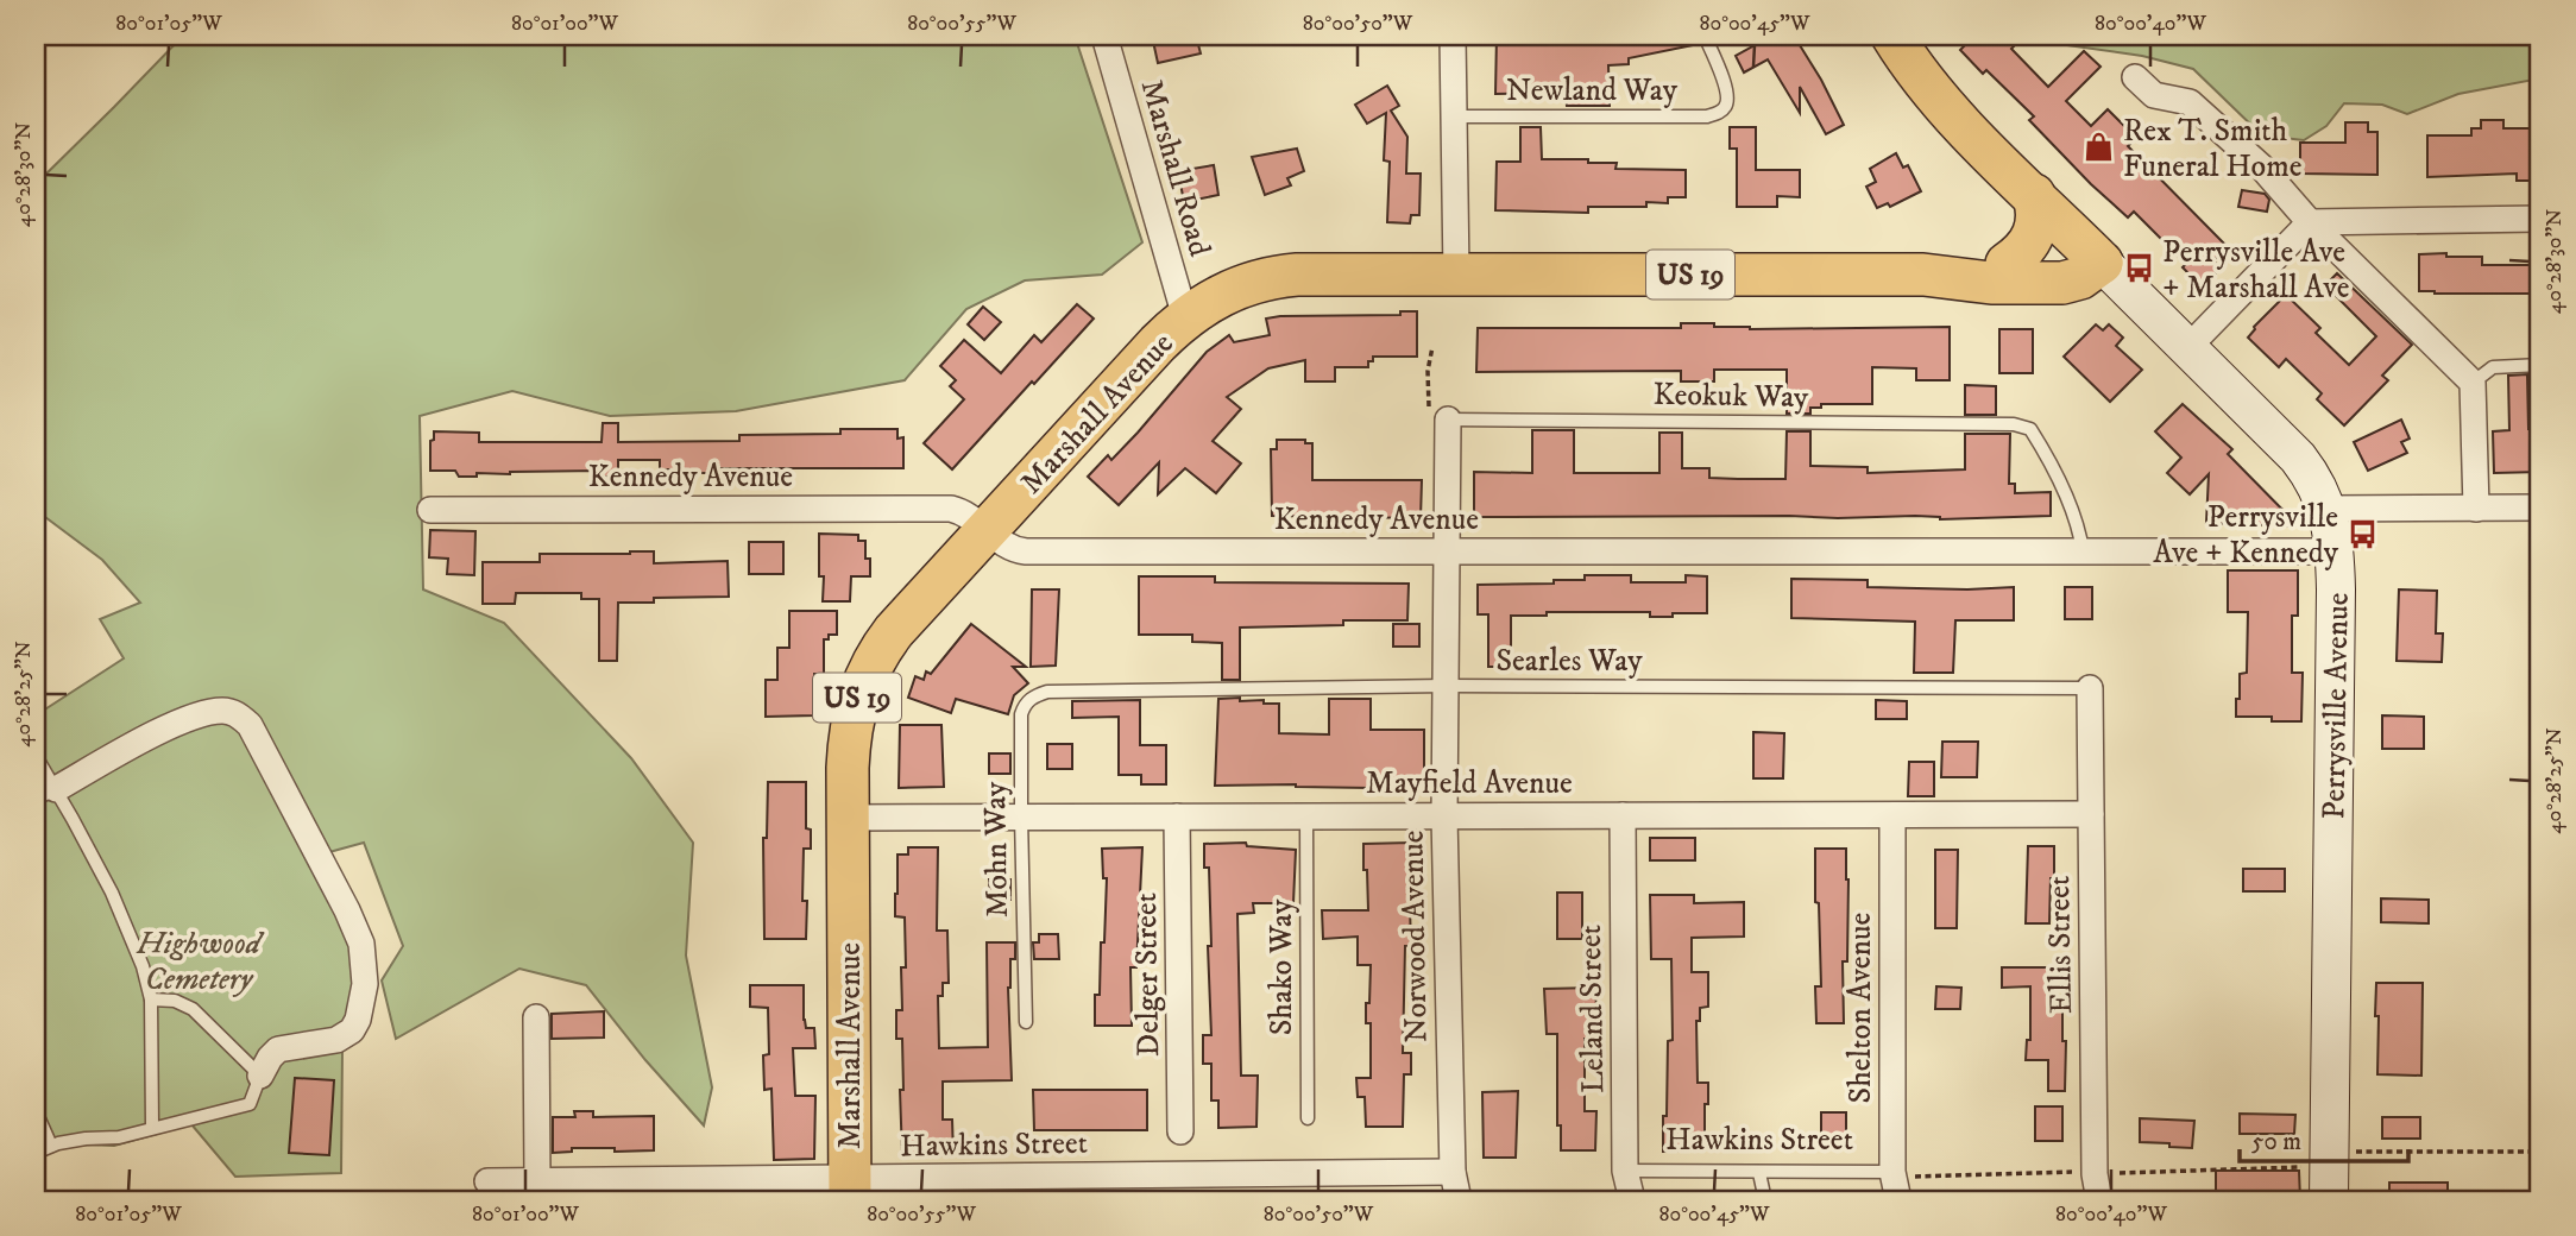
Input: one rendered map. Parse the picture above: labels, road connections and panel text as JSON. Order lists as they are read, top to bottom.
{
  "streets": {
    "main road": ["US 19", "Marshall Avenue", "Perrysville Avenue"],
    "street": [
      "Marshall Road",
      "Kennedy Avenue",
      "Mayfield Avenue",
      "Norwood Avenue",
      "Ellis Street",
      "Delger Street",
      "Shelton Avenue",
      "Leland Street",
      "Hawkins Street"
    ],
    "lane": [
      "Newland Way",
      "Keokuk Way",
      "Searles Way",
      "Mohn Way",
      "Shako Way"
    ]
  },
  "crossings": [
    ["Marshall Road", "Marshall Avenue"],
    ["Keokuk Way", "Kennedy Avenue"],
    ["Keokuk Way", "Norwood Avenue"],
    ["Marshall Avenue", "Kennedy Avenue"],
    ["Marshall Avenue", "Perrysville Avenue"],
    ["Marshall Avenue", "Mayfield Avenue"],
    ["Marshall Avenue", "Hawkins Street"],
    ["Kennedy Avenue", "Perrysville Avenue"],
    ["Kennedy Avenue", "Norwood Avenue"],
    ["Searles Way", "Mohn Way"],
    ["Searles Way", "Norwood Avenue"],
    ["Searles Way", "Ellis Street"],
    ["Mayfield Avenue", "Mohn Way"],
    ["Mayfield Avenue", "Norwood Avenue"],
    ["Mayfield Avenue", "Ellis Street"],
    ["Mayfield Avenue", "Shako Way"],
    ["Mayfield Avenue", "Delger Street"],
    ["Mayfield Avenue", "Shelton Avenue"],
    ["Mayfield Avenue", "Leland Street"],
    ["Norwood Avenue", "Hawkins Street"],
    ["Shelton Avenue", "Hawkins Street"],
    ["Leland Street", "Hawkins Street"]
  ],
  "parks": ["Highwood Cemetery"],
  "places": {
    "shop": ["Rex T. Smith Funeral Home"],
    "bus stop": ["Perrysville Ave + Marshall Ave", "Perrysville Ave + Kennedy"]
  },
  "scale_bar": "50 m",
  "coordinates": [
    "80°01'05\"W",
    "80°01'00\"W",
    "80°00'55\"W",
    "80°00'50\"W",
    "80°00'45\"W",
    "80°00'40\"W",
    "40°28'30\"N",
    "40°28'25\"N"
  ]
}
